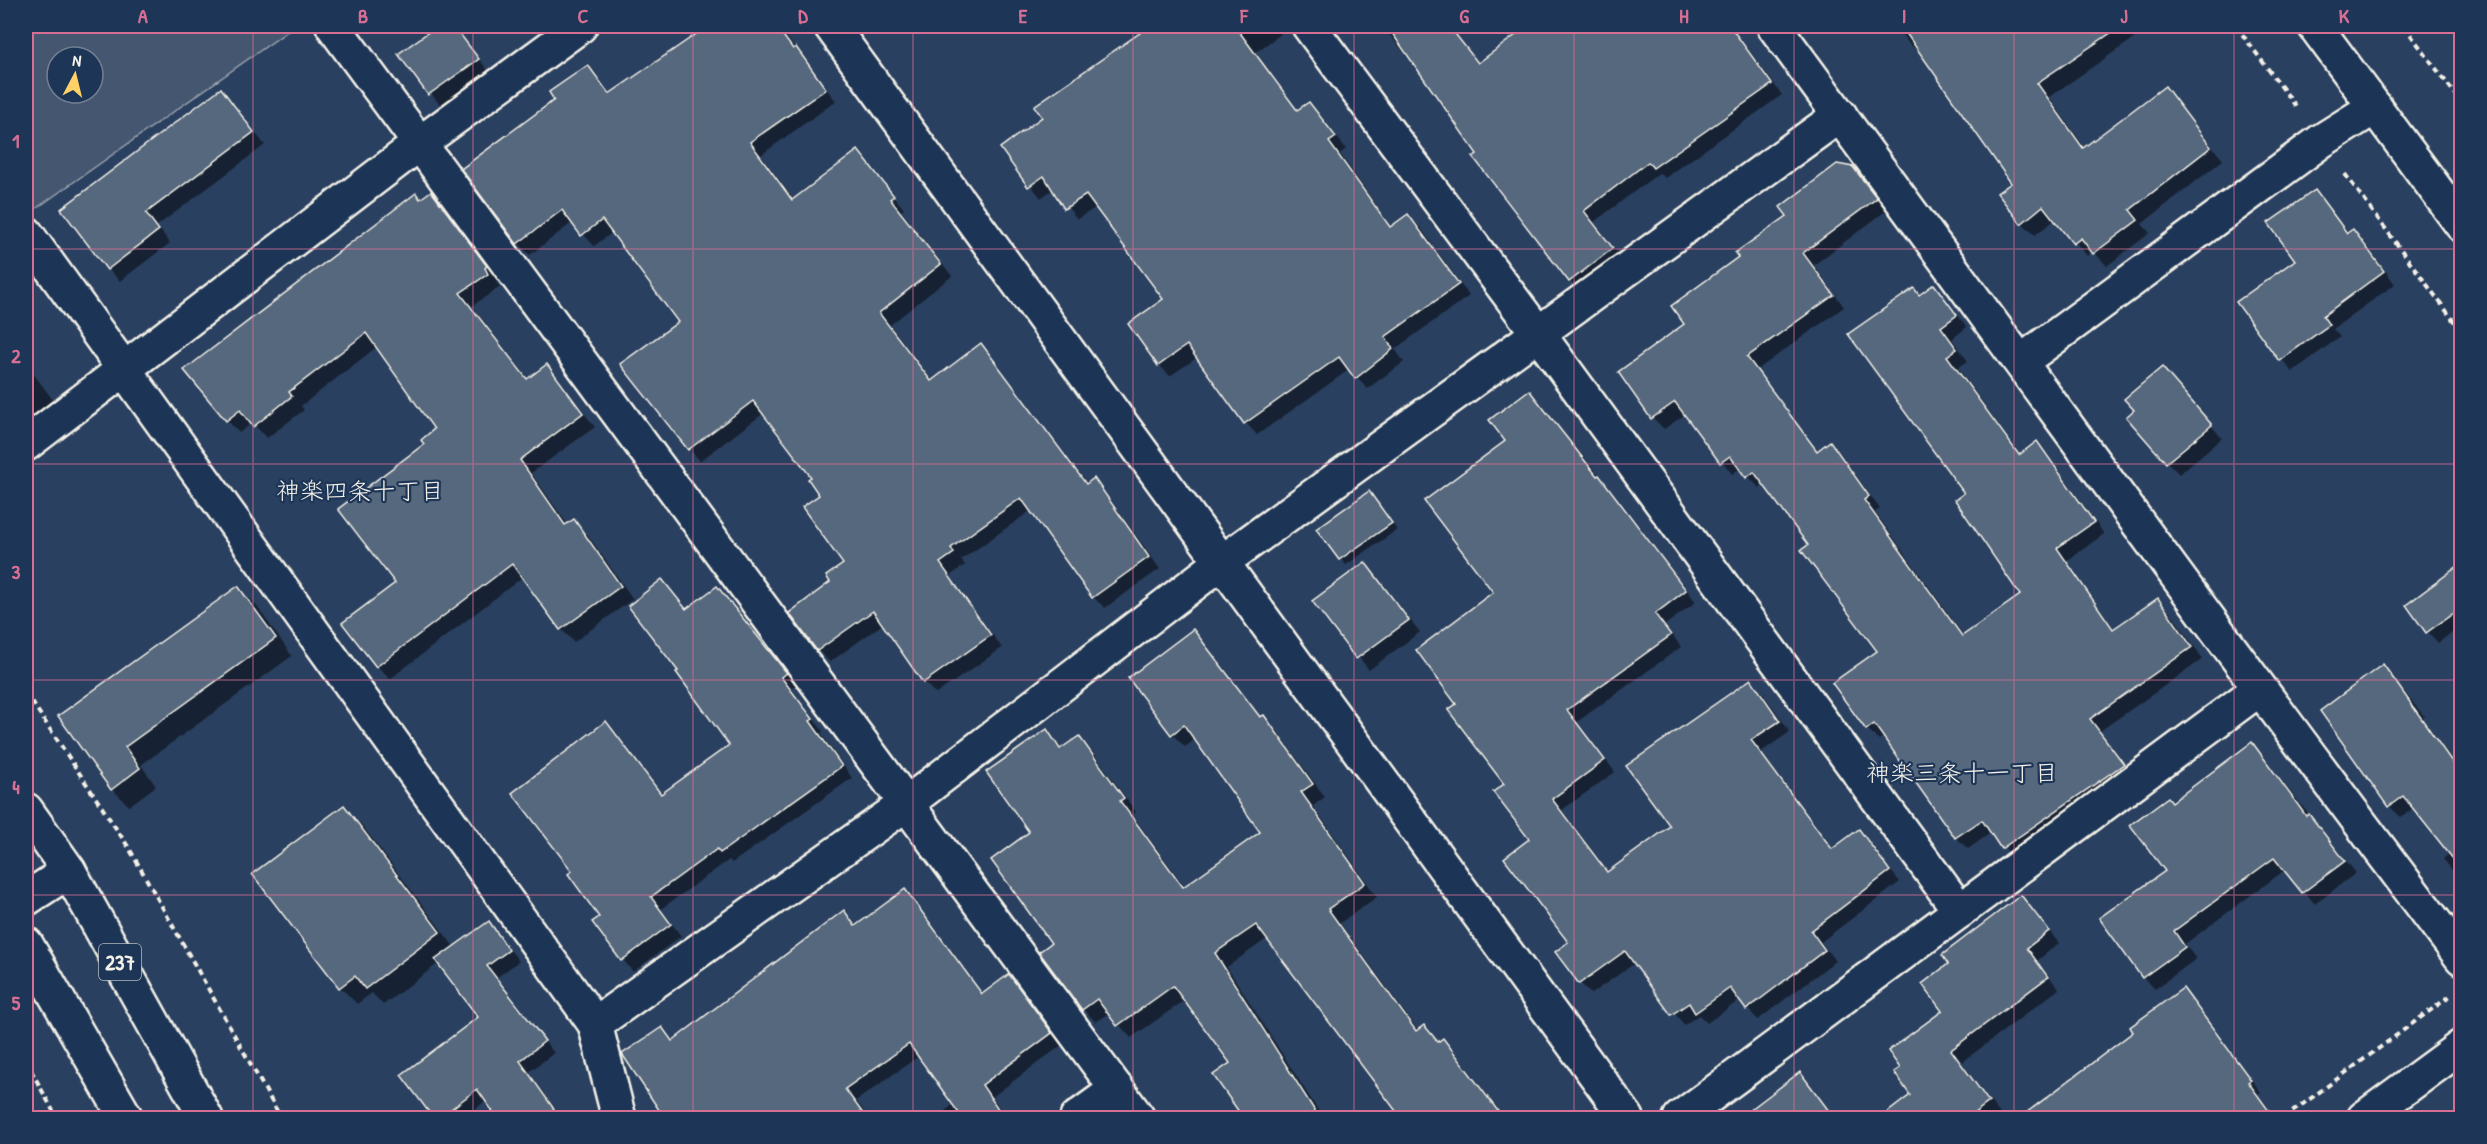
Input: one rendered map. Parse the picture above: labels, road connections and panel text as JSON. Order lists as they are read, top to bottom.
{
  "streets": {
    "main road": ["237"]
  },
  "districts": ["神楽四条十丁目", "神楽三条十一丁目"],
  "north": "top",
  "grid": {
    "columns": [
      "A",
      "B",
      "C",
      "D",
      "E",
      "F",
      "G",
      "H",
      "I",
      "J",
      "K"
    ],
    "rows": [
      "1",
      "2",
      "3",
      "4",
      "5"
    ]
  }
}
